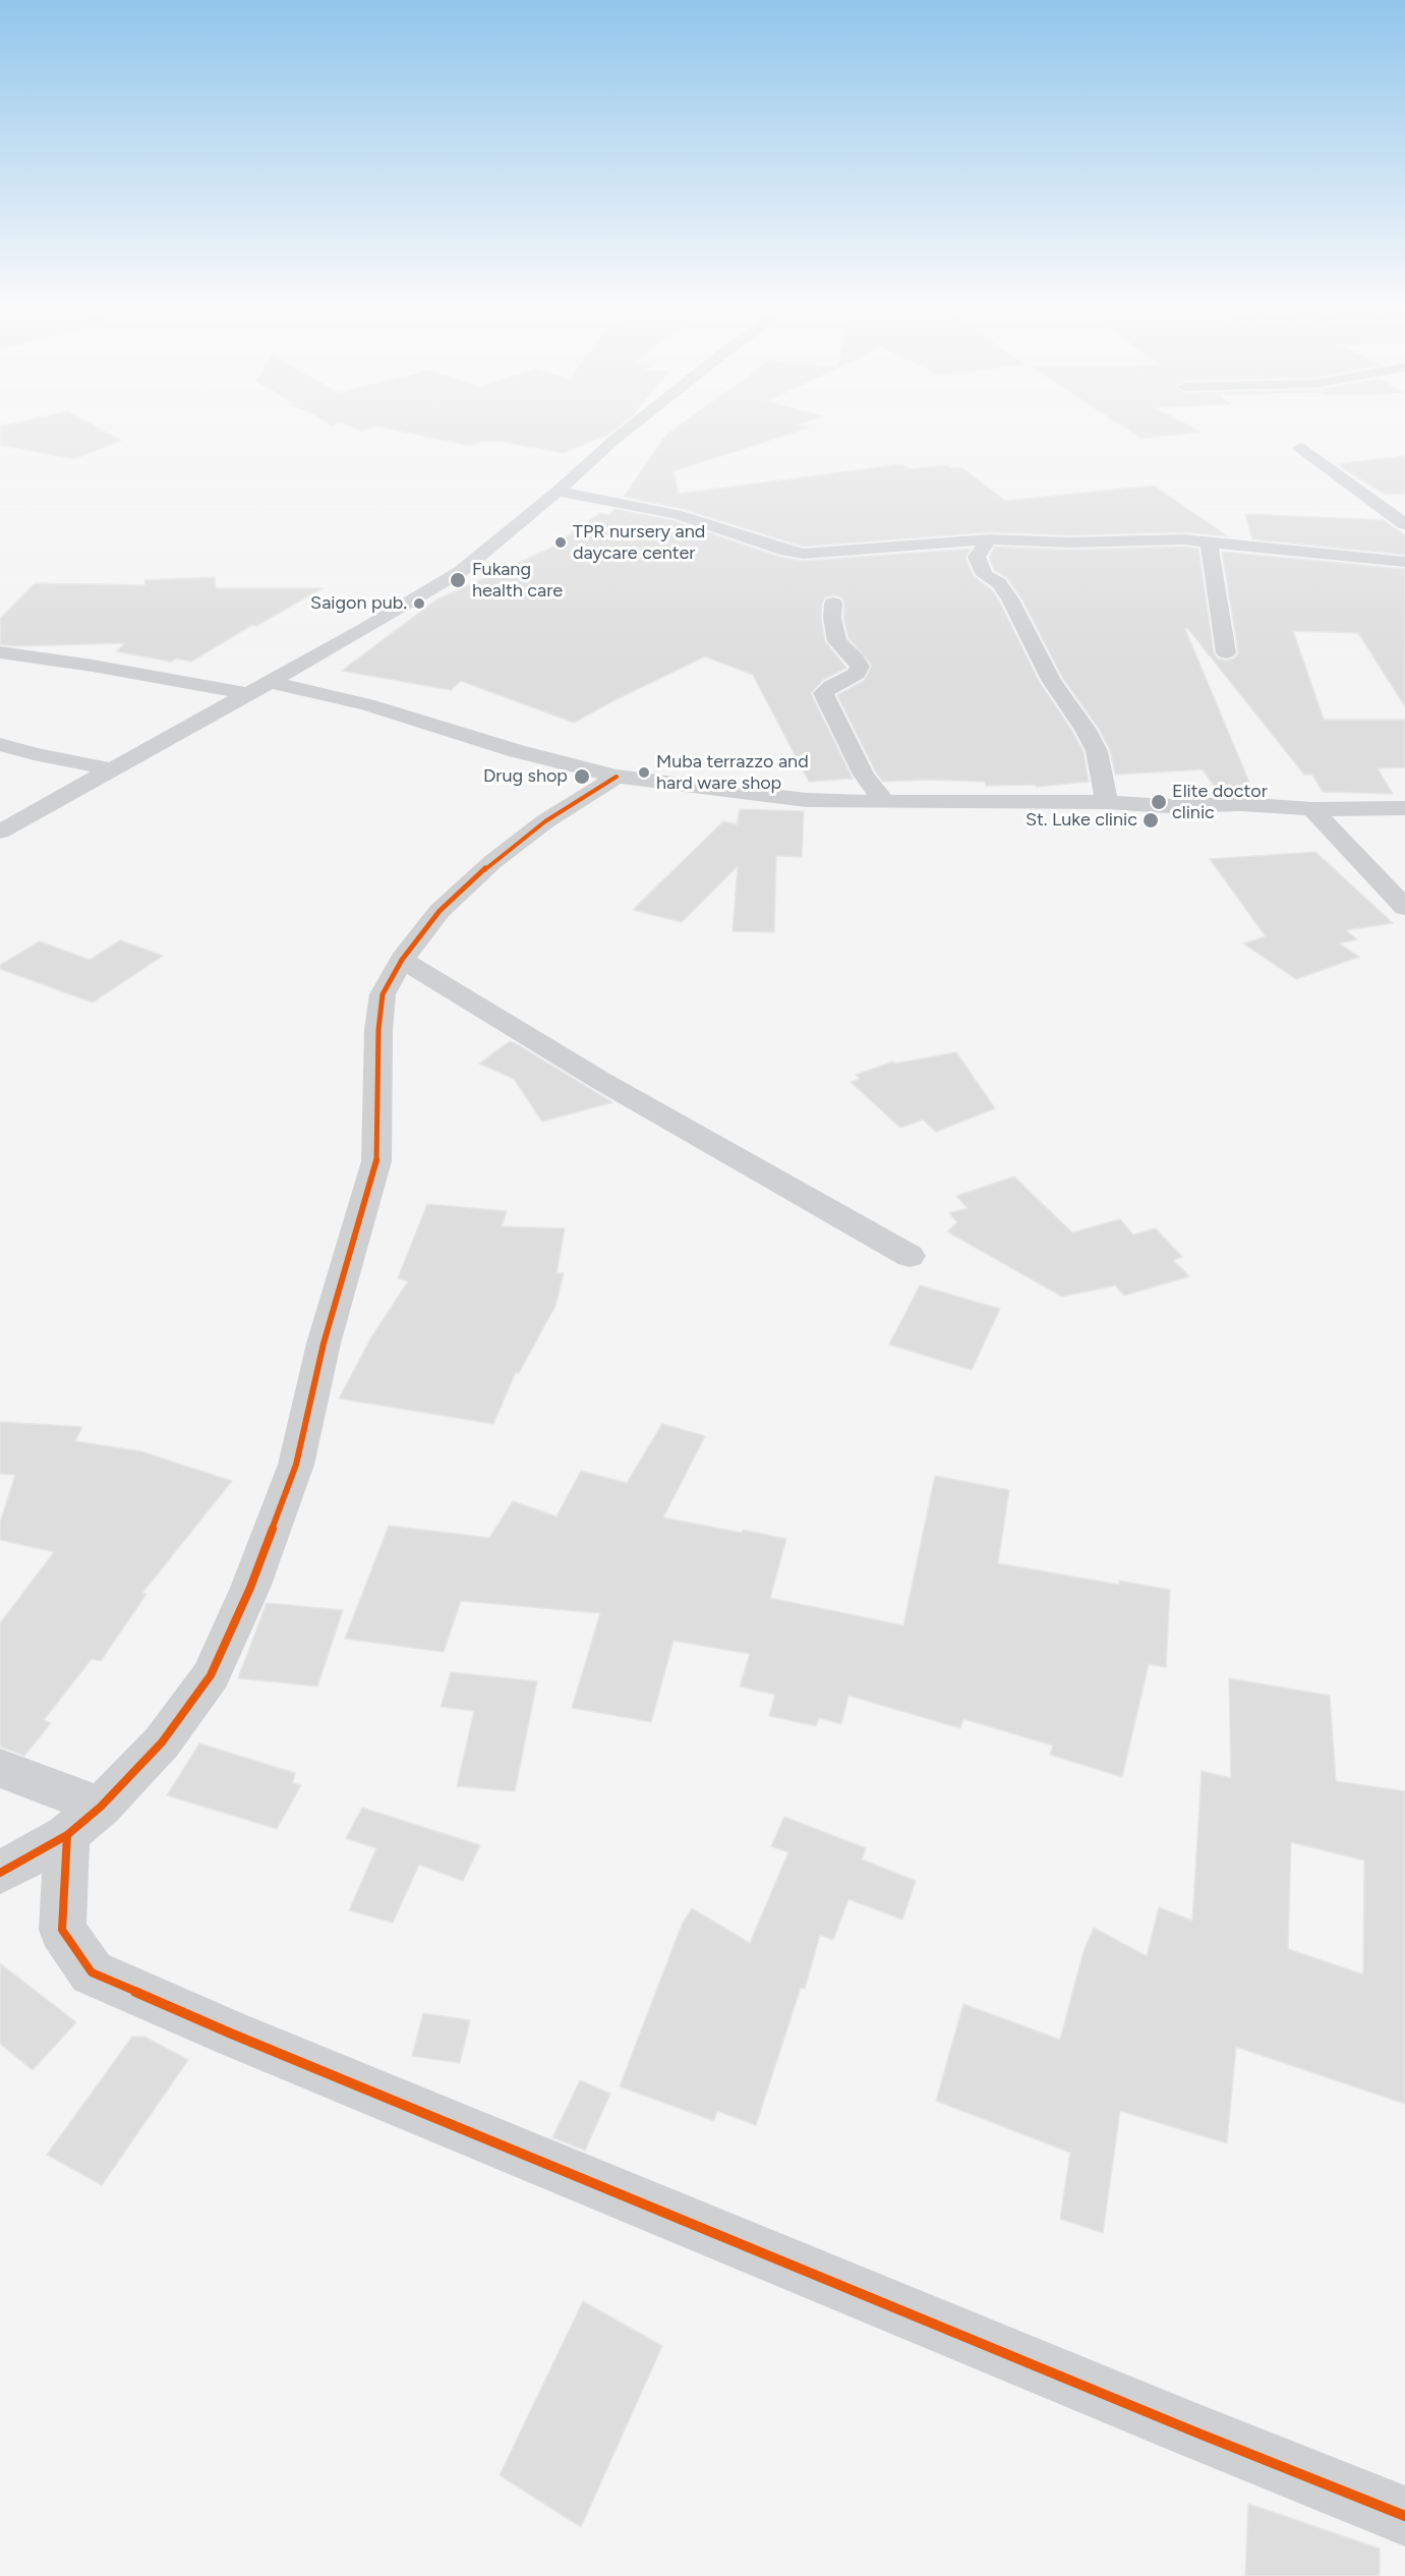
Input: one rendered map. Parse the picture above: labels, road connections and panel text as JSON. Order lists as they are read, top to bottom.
{
  "places": [
    "TPR nursery and daycare center",
    "Fukang health care",
    "Saigon pub.",
    "Muba terrazzo and hard ware shop",
    "Drug shop",
    "Elite doctor clinic",
    "St. Luke clinic"
  ]
}
